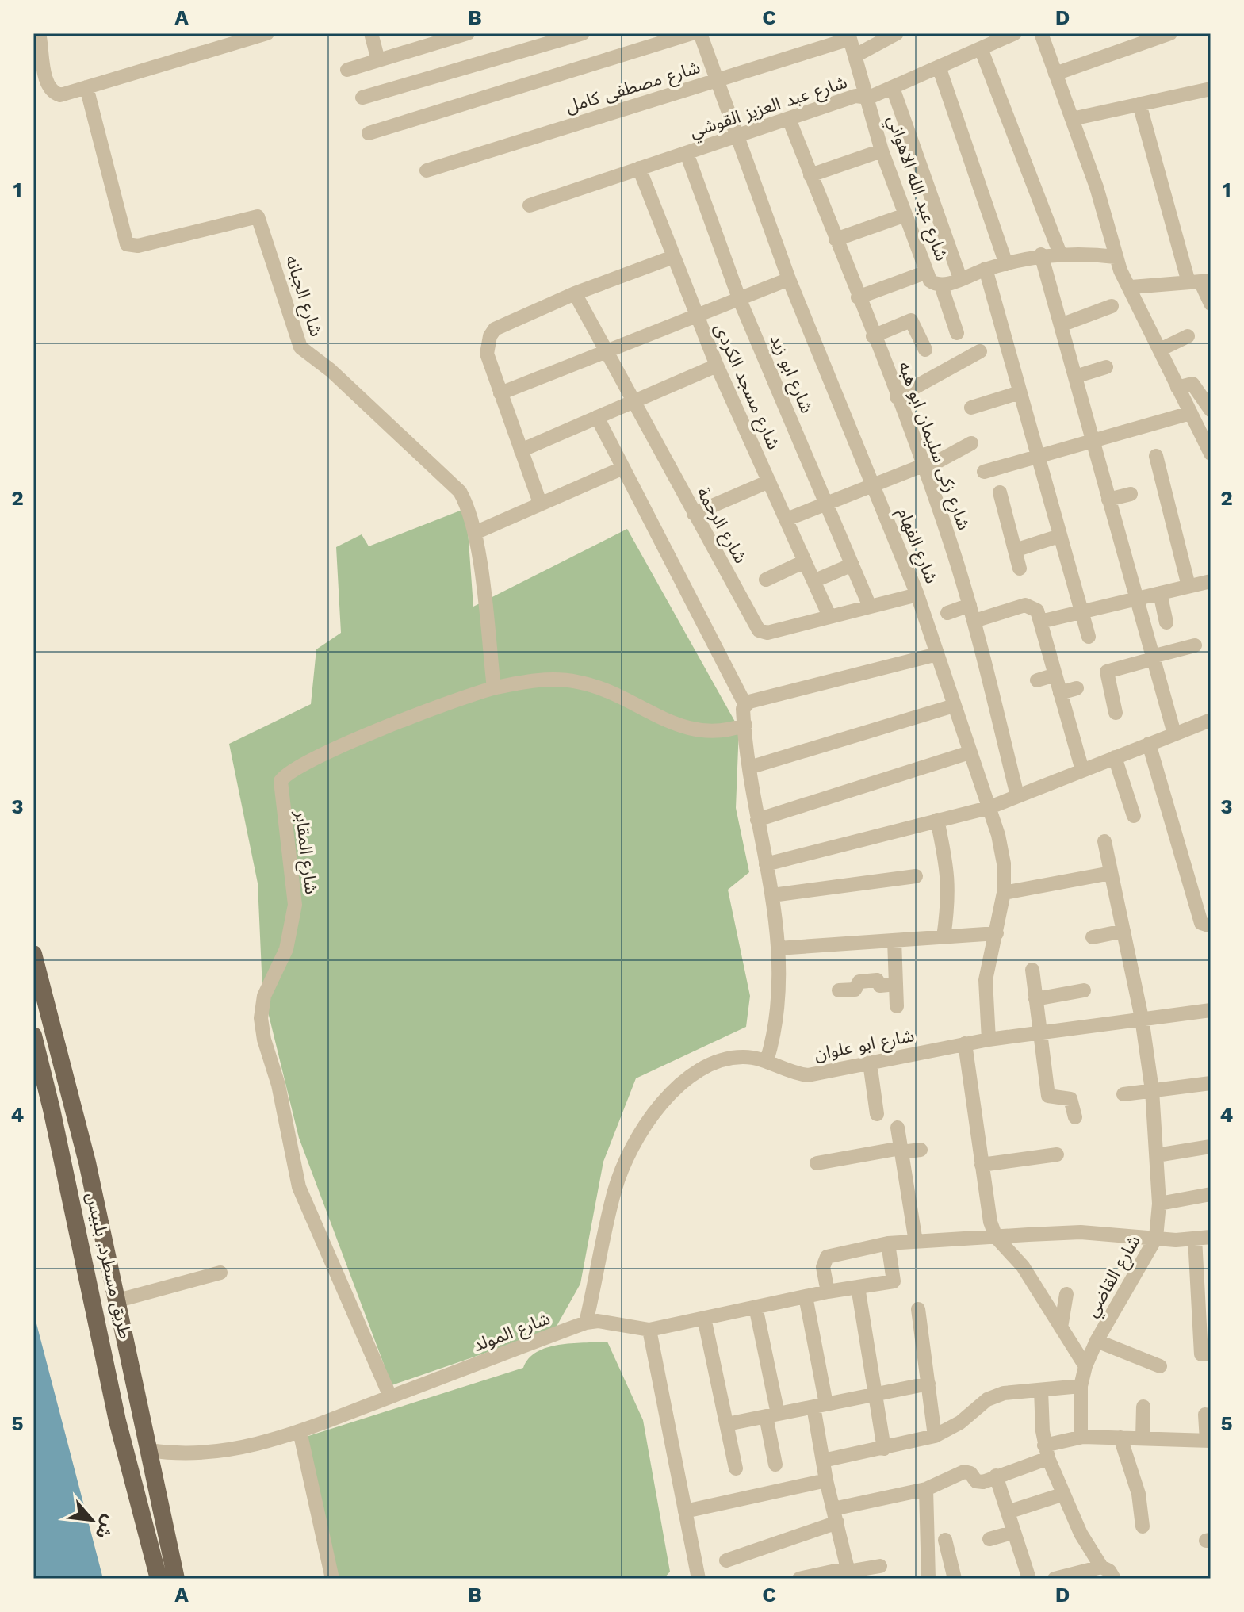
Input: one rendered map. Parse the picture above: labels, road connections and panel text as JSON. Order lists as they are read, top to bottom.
{
  "streets": {
    "main road": ["طريق مسطرد, بلبيس"],
    "street": [
      "شارع مصطفى كامل",
      "شارع عبد العزيز القوشي",
      "شارع عبد الله الاهواني",
      "شارع الجبانه",
      "شارع ابو زيد",
      "شارع مسجد الكردى",
      "شارع زكى سليمان ابو هبه",
      "شارع الرحمة",
      "شارع الفهام",
      "شارع المقابر",
      "شارع ابو علوان",
      "شارع القاضي",
      "شارع المولد"
    ]
  },
  "crossings": [
    ["شارع مصطفى كامل", "شارع عبد الله الاهواني"],
    ["شارع مصطفى كامل", "شارع الفهام"],
    ["شارع عبد العزيز القوشي", "شارع عبد الله الاهواني"],
    ["شارع عبد العزيز القوشي", "شارع ابو زيد"],
    ["شارع عبد العزيز القوشي", "شارع مسجد الكردى"],
    ["شارع عبد العزيز القوشي", "شارع زكى سليمان ابو هبه"],
    ["شارع عبد العزيز القوشي", "شارع الفهام"],
    ["شارع الجبانه", "شارع المقابر"],
    ["شارع ابو زيد", "شارع الرحمة"],
    ["شارع مسجد الكردى", "شارع الرحمة"],
    ["شارع الرحمة", "شارع الفهام"],
    ["شارع الفهام", "شارع ابو علوان"],
    ["شارع المقابر", "شارع المولد"],
    ["شارع ابو علوان", "شارع القاضي"],
    ["شارع ابو علوان", "شارع المولد"],
    ["طريق مسطرد, بلبيس", "شارع المولد"]
  ],
  "north": "bottom right",
  "grid": {
    "columns": [
      "A",
      "B",
      "C",
      "D"
    ],
    "rows": [
      "1",
      "2",
      "3",
      "4",
      "5"
    ]
  }
}
